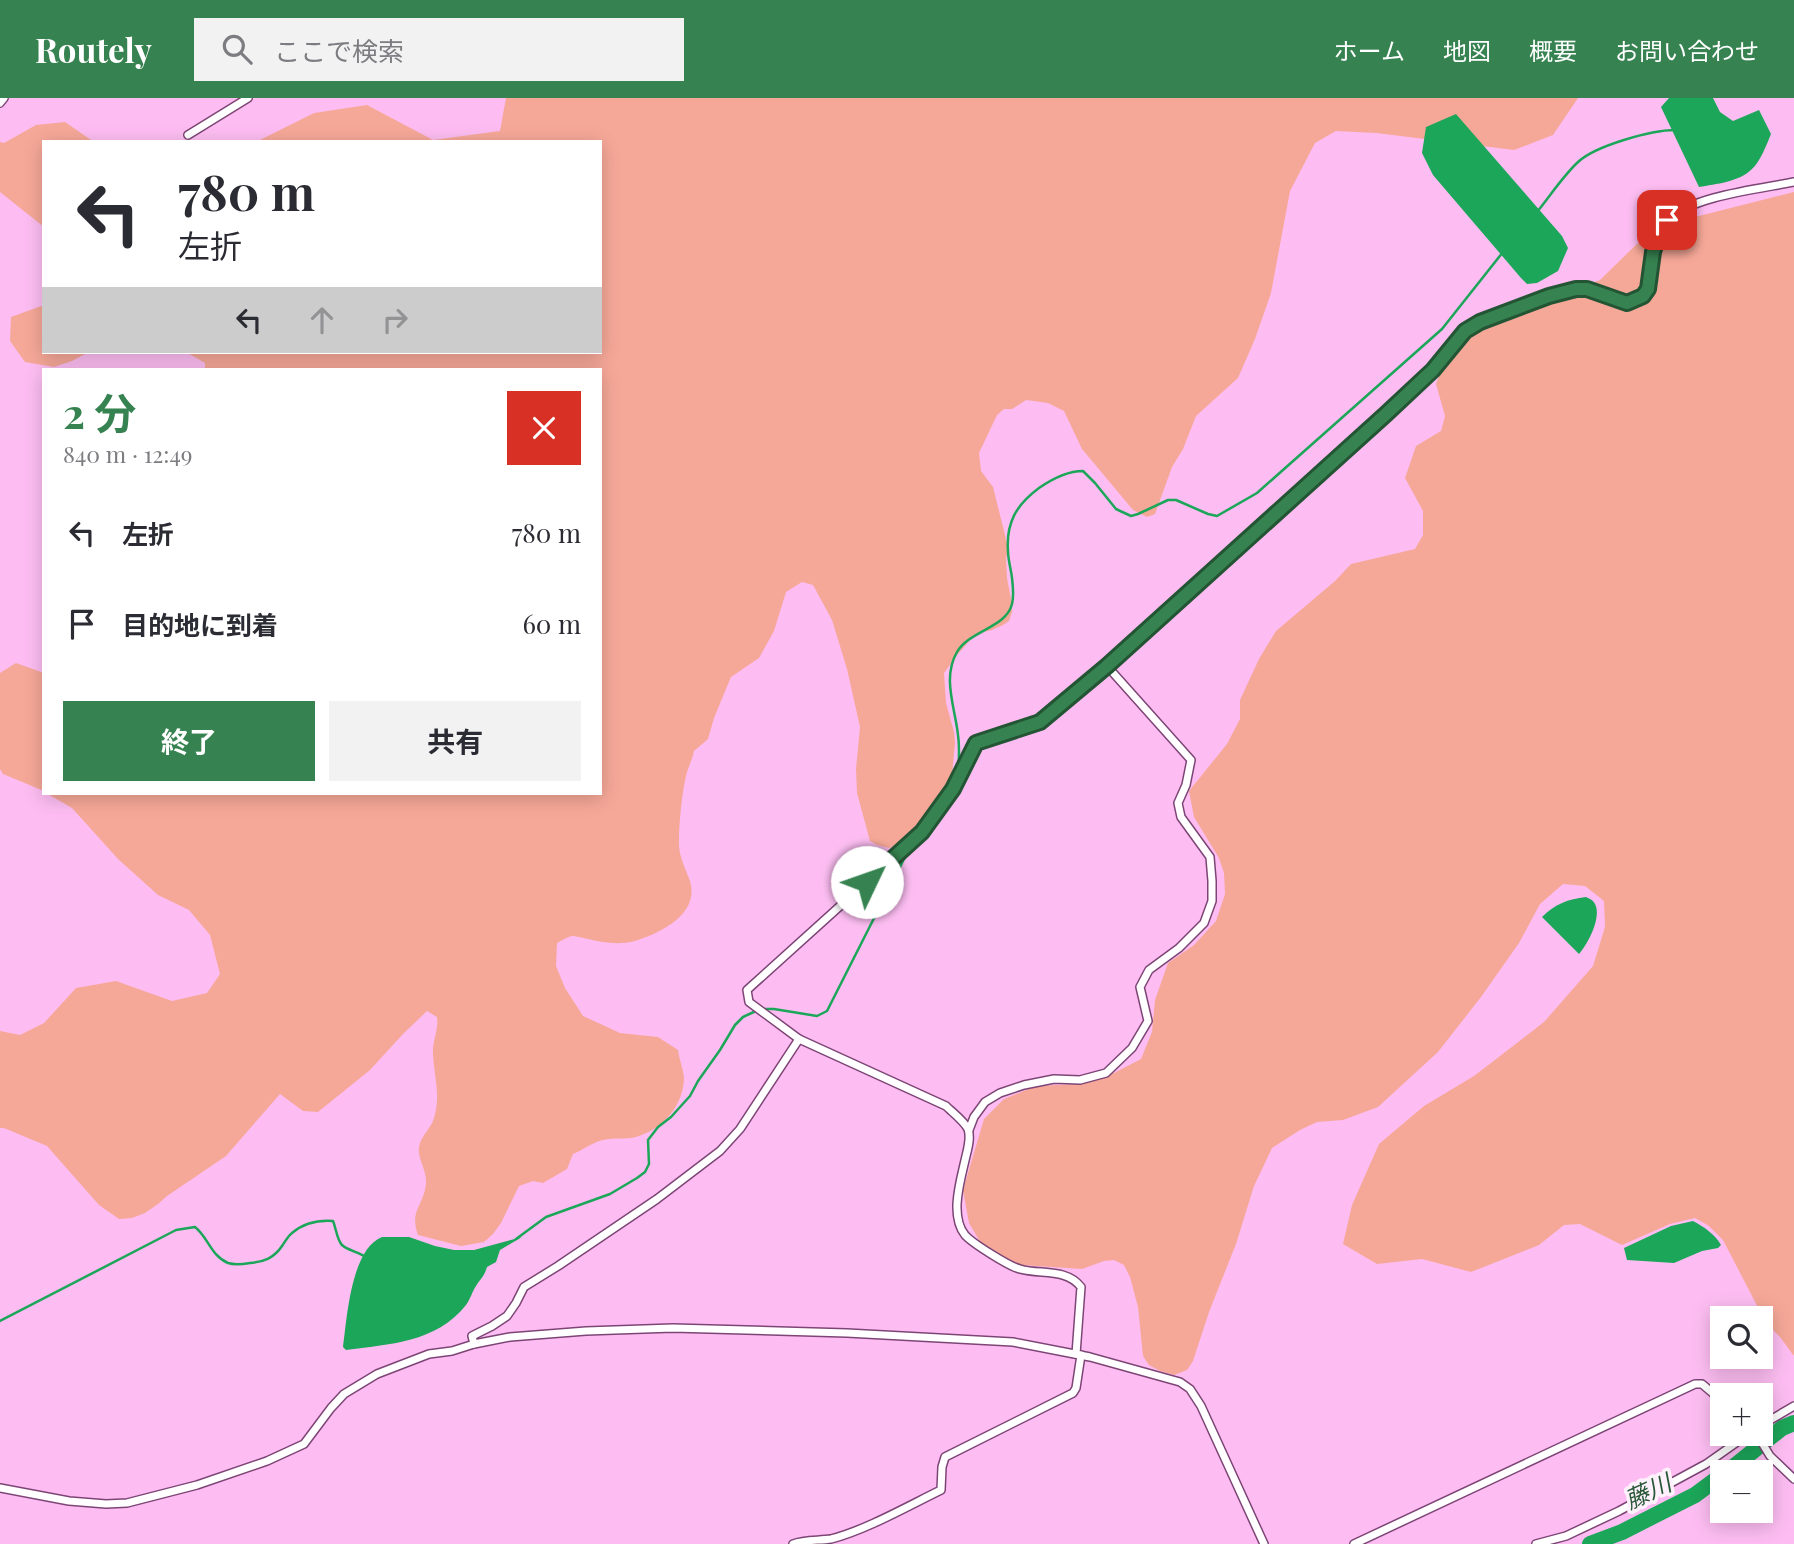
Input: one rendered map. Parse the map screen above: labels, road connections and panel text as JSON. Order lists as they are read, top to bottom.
{
  "water": ["藤川"],
  "page": {
    "header": "Routely",
    "search": "ここで検索",
    "nav": [
      "ホーム",
      "地図",
      "概要",
      "お問い合わせ"
    ],
    "turn": ["780 m", "左折"],
    "heading": ["2 分", "840 m · 12:49"],
    "list": [
      {
        "name": "左折",
        "value": "780 m"
      },
      {
        "name": "目的地に到着",
        "value": "60 m"
      }
    ],
    "buttons": ["終了", "共有"],
    "map_buttons": ["+", "−"]
  }
}
